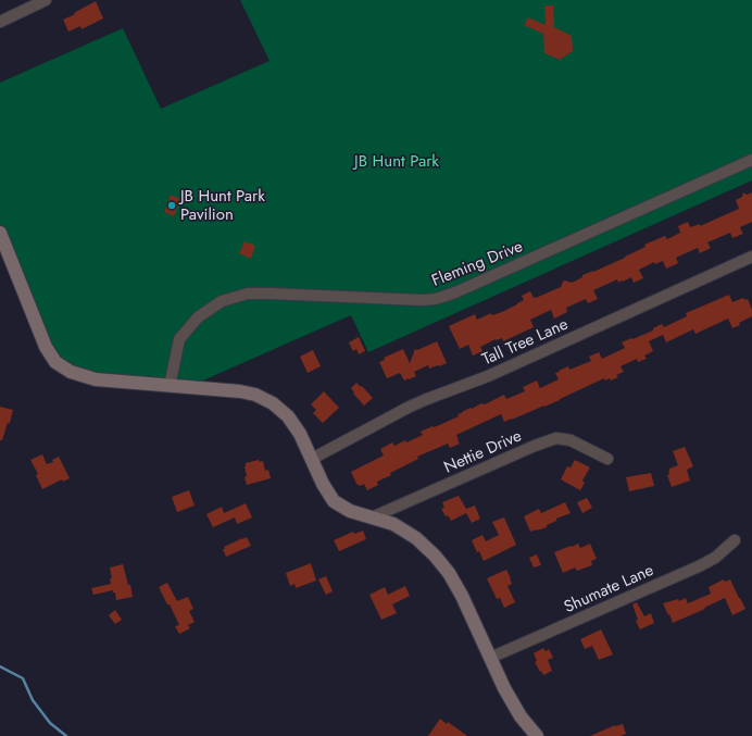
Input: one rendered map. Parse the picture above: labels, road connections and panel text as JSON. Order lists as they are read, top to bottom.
{
  "streets": {
    "street": [
      "Fleming Drive",
      "Tall Tree Lane",
      "Nettie Drive",
      "Shumate Lane"
    ]
  },
  "parks": ["JB Hunt Park"],
  "places": ["JB Hunt Park Pavilion"]
}
